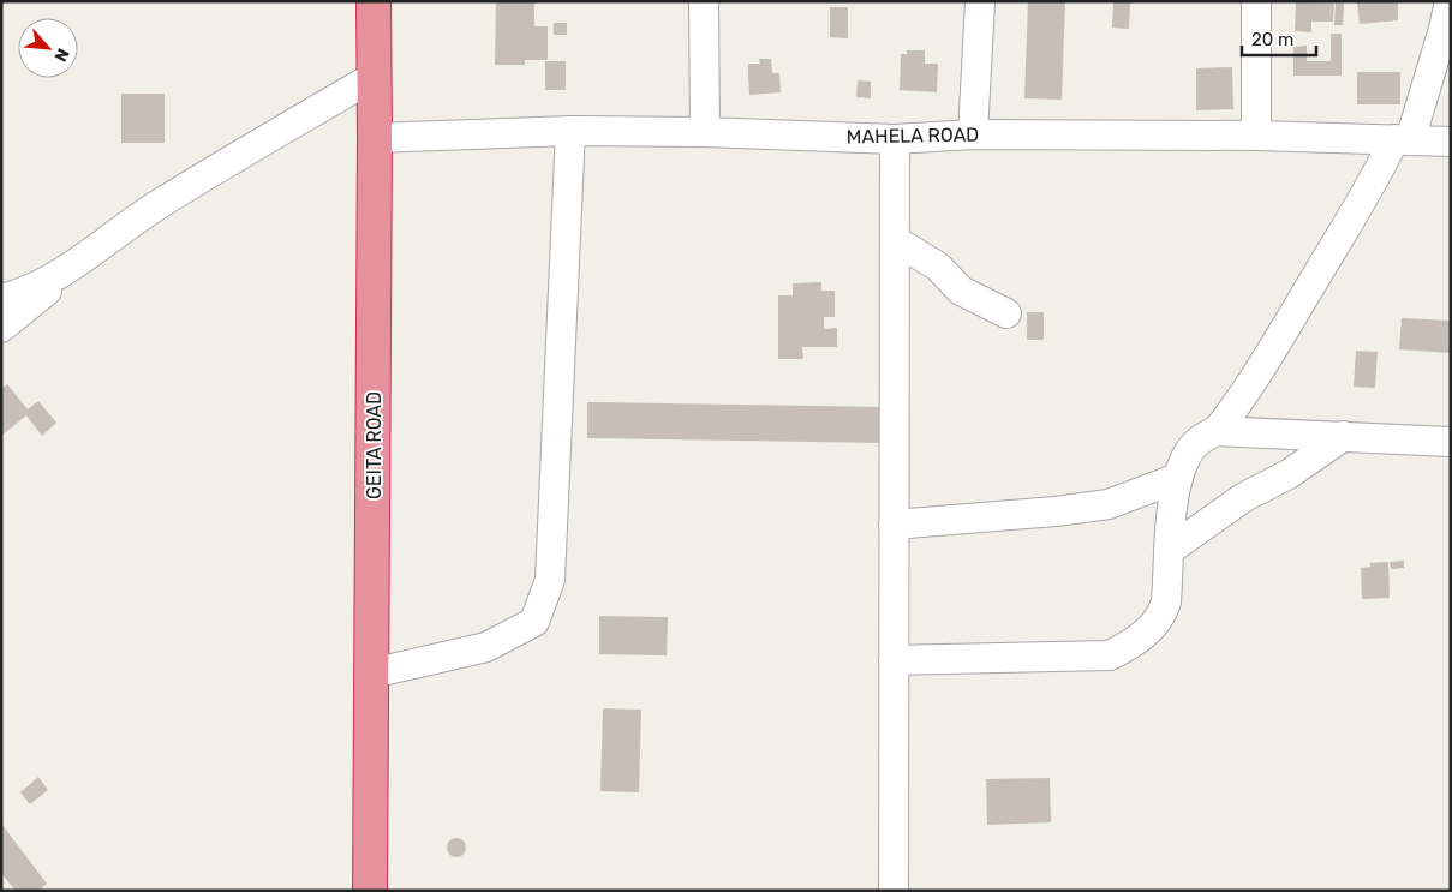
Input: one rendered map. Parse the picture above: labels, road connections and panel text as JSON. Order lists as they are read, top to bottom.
{
  "streets": {
    "highway": ["GEITA ROAD"],
    "street": ["MAHELA ROAD"]
  },
  "crossings": [
    ["MAHELA ROAD", "GEITA ROAD"]
  ],
  "scale_bar": "20 m",
  "north": "bottom right"
}
